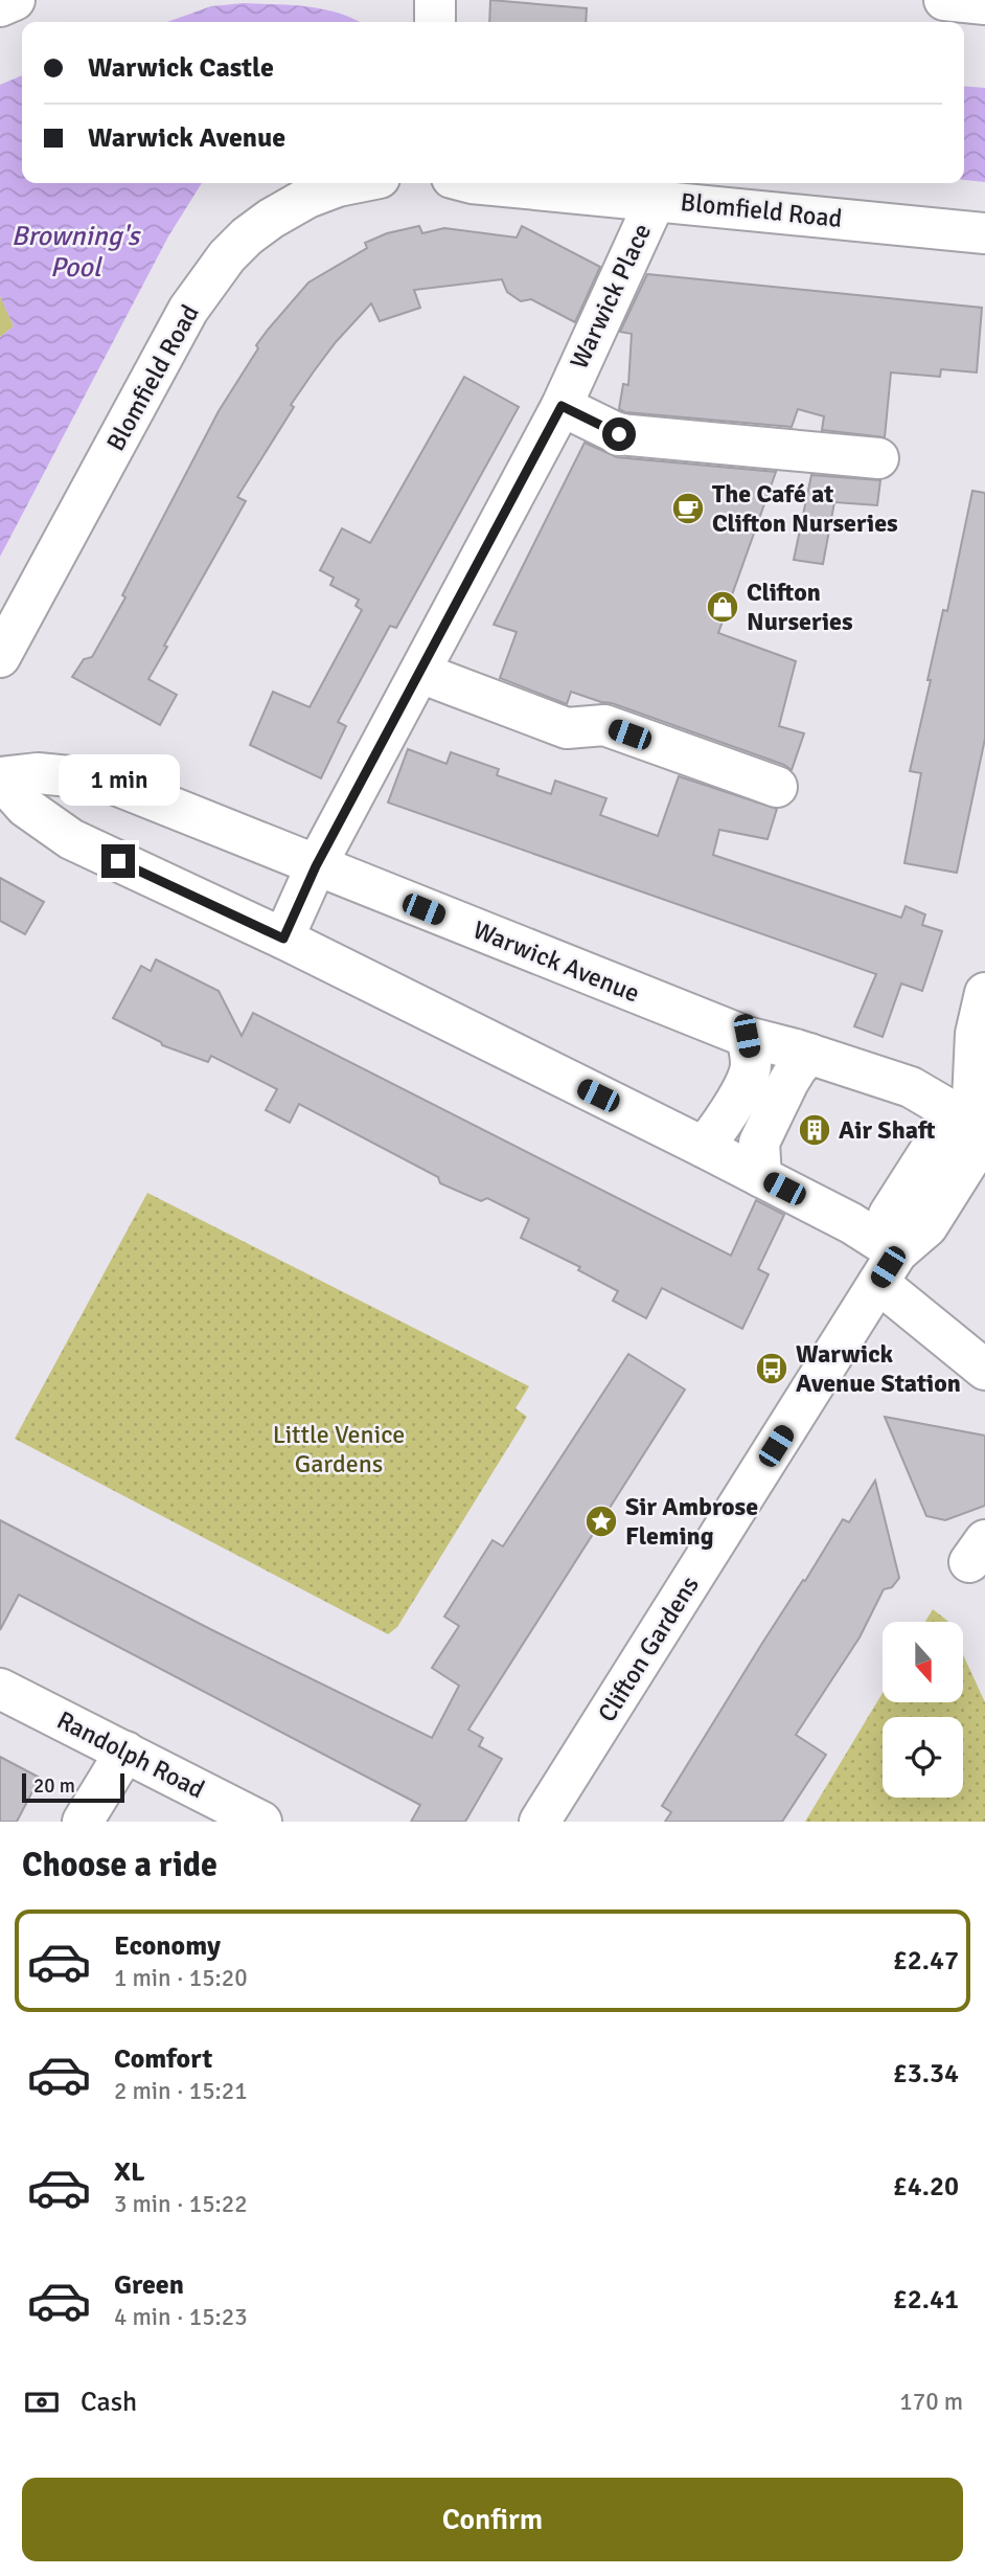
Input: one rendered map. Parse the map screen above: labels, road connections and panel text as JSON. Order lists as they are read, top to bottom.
{
  "streets": {
    "street": [
      "Blomfield Road",
      "Warwick Place",
      "Warwick Avenue",
      "Clifton Gardens",
      "Randolph Road"
    ]
  },
  "crossings": [
    ["Blomfield Road", "Warwick Place"],
    ["Warwick Place", "Warwick Avenue"],
    ["Warwick Avenue", "Clifton Gardens"]
  ],
  "water": ["Browning's Pool"],
  "parks": ["Little Venice Gardens"],
  "places": {
    "cafe": ["The Café at Clifton Nurseries"],
    "shop": ["Clifton Nurseries"],
    "building": ["Air Shaft"],
    "bus stop": ["Warwick Avenue Station"],
    "place": ["Sir Ambrose Fleming"]
  },
  "scale_bar": "20 m",
  "north": "bottom",
  "page": {
    "banner": ["Warwick Castle", "Warwick Avenue"],
    "bubble": "1 min",
    "scale": "20 m",
    "heading": "Choose a ride",
    "list": [
      {
        "name": "Economy",
        "note": "1 min · 15:20",
        "value": "£2.47"
      },
      {
        "name": "Comfort",
        "note": "2 min · 15:21",
        "value": "£3.34"
      },
      {
        "name": "XL",
        "note": "3 min · 15:22",
        "value": "£4.20"
      },
      {
        "name": "Green",
        "note": "4 min · 15:23",
        "value": "£2.41"
      }
    ],
    "pay": ["Cash", "170 m"],
    "buttons": "Confirm"
  }
}
